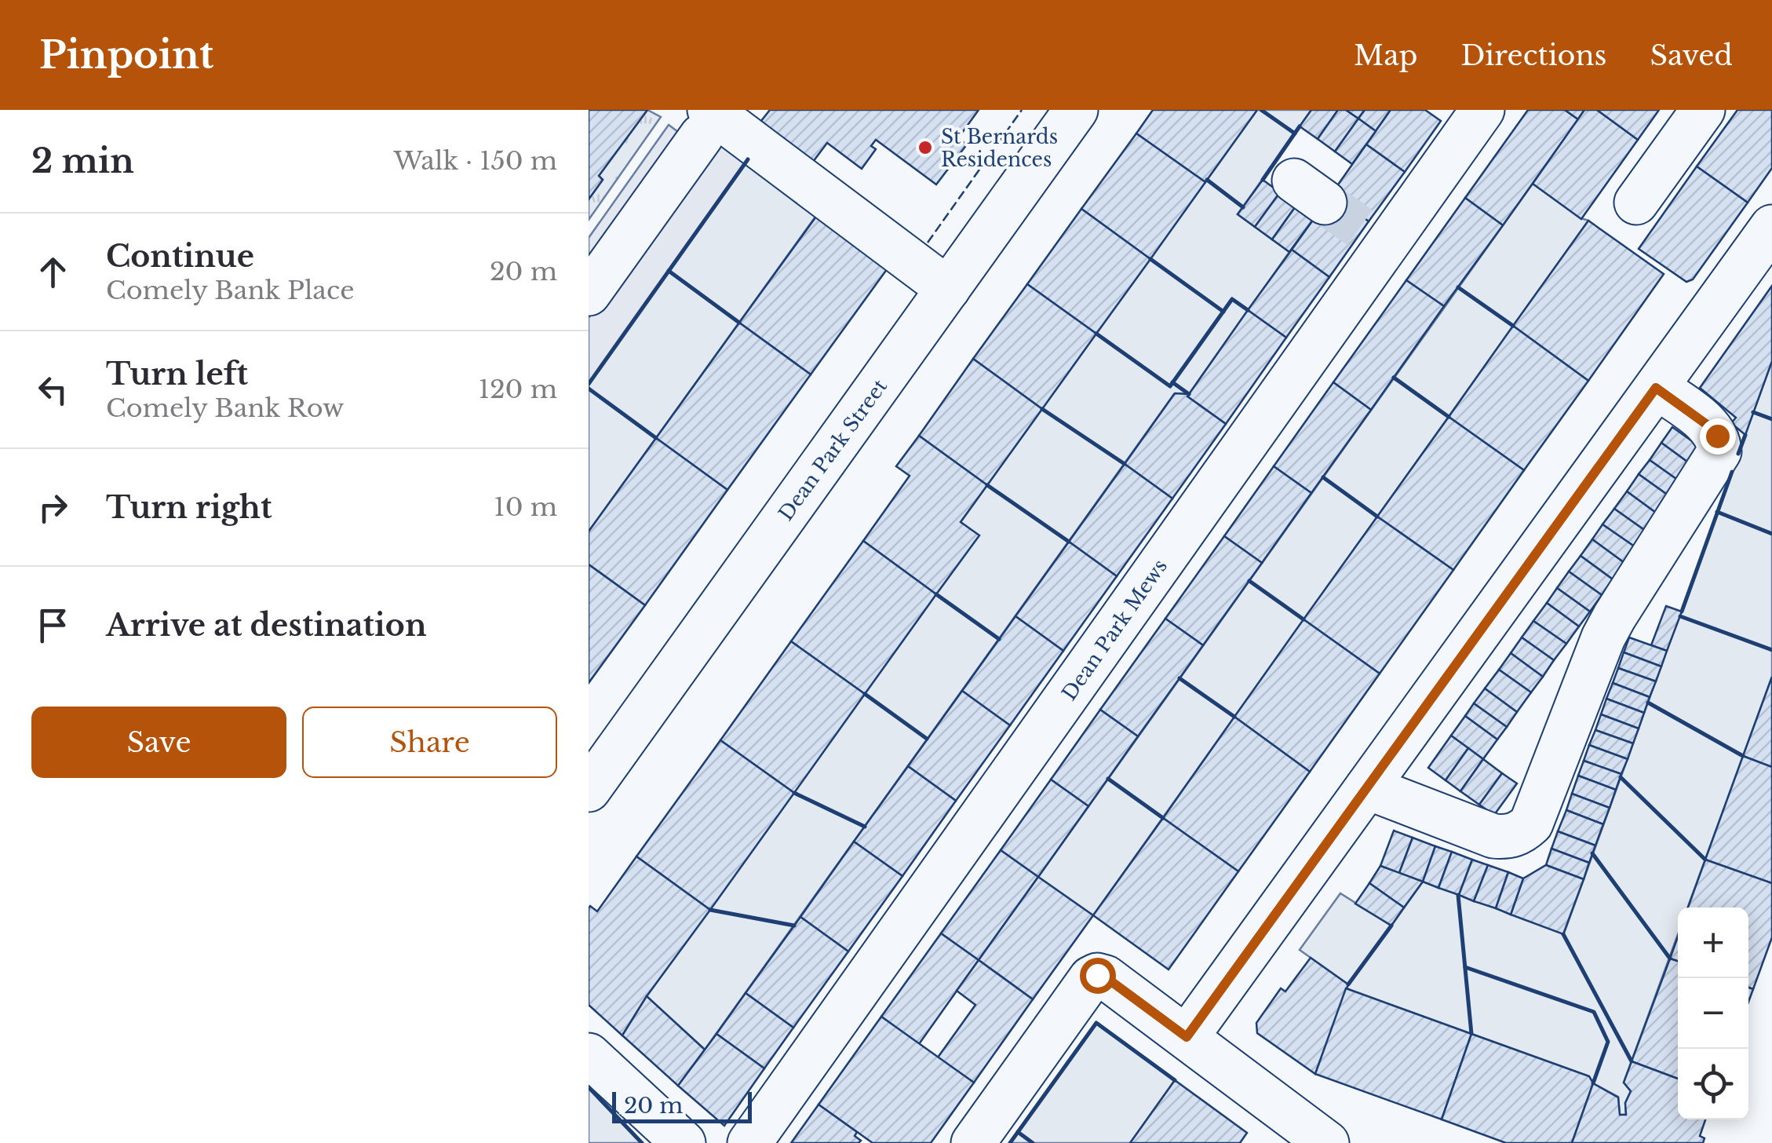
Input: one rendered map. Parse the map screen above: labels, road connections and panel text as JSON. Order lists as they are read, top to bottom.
{
  "streets": {
    "street": ["Dean Park Street", "Dean Park Mews"]
  },
  "places": ["St Bernards Residences"],
  "scale_bar": "20 m",
  "page": {
    "header": "Pinpoint",
    "nav": ["Map", "Directions", "Saved"],
    "heading": ["2 min", "Walk · 150 m"],
    "list": [
      ["Continue", "Comely Bank Place", "20 m"],
      ["Turn left", "Comely Bank Row", "120 m"],
      ["Turn right", "10 m"],
      "Arrive at destination"
    ],
    "buttons": ["Save", "Share"],
    "map_buttons": ["+", "−"],
    "scale": "20 m"
  }
}
